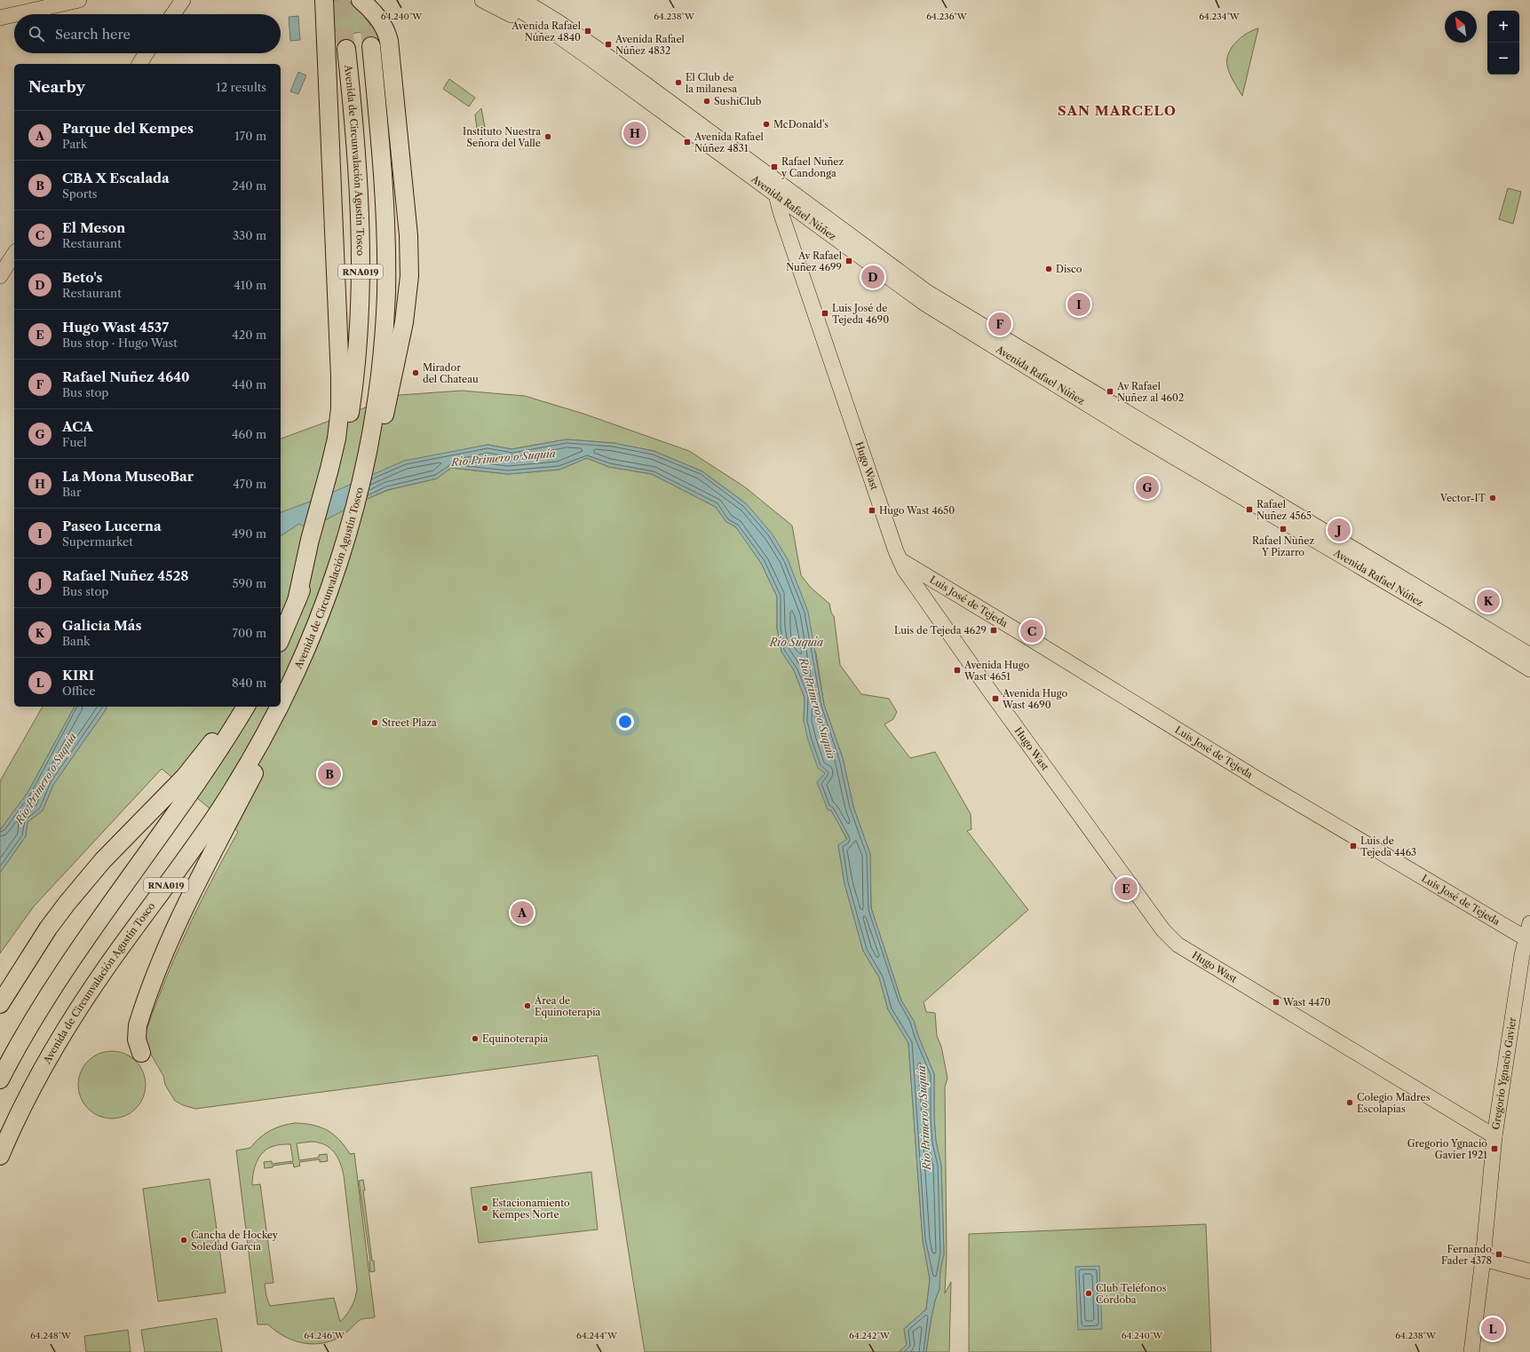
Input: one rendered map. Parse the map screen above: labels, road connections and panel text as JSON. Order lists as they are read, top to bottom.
{
  "streets": {
    "highway": ["Avenida de Circunvalación Agustín Tosco", "RNA019"],
    "main road": [
      "Avenida Rafael Núñez",
      "Hugo Wast",
      "Luis José de Tejeda",
      "Gregorio Ygnacio Gavier"
    ]
  },
  "crossings": [
    ["Avenida Rafael Núñez", "Hugo Wast"],
    ["Hugo Wast", "Luis José de Tejeda"],
    ["Hugo Wast", "Gregorio Ygnacio Gavier"],
    ["Luis José de Tejeda", "Gregorio Ygnacio Gavier"]
  ],
  "districts": ["SAN MARCELO"],
  "water": ["Río Primero o Suquía", "Río Suquía"],
  "places": {
    "transit": [
      "Avenida Rafael Núñez 4840",
      "Avenida Rafael Núñez 4832",
      "Avenida Rafael Núñez 4831",
      "Rafael Nuñez y Candonga",
      "Av Rafael Nuñez 4699",
      "Luis José de Tejeda 4690",
      "Av Rafael Nuñez al 4602",
      "Rafael Nuñez 4565",
      "Hugo Wast 4650",
      "Rafael Nuñez Y Pizarro",
      "Luis de Tejeda 4629",
      "Avenida Hugo Wast 4651",
      "Avenida Hugo Wast 4690",
      "Luis de Tejeda 4463",
      "Wast 4470",
      "Gregorio Ygnacio Gavier 1921",
      "Fernando Fader 4378"
    ],
    "other": [
      "El Club de la milanesa",
      "SushiClub",
      "McDonald's",
      "Instituto Nuestra Señora del Valle",
      "Disco",
      "Mirador del Chateau",
      "Vector-IT",
      "Street Plaza",
      "Área de Equinoterapia",
      "Equinoterapia",
      "Colegio Madres Escolapias",
      "Estacionamiento Kempes Norte",
      "Cancha de Hockey Soledad García",
      "Club Teléfonos Córdoba"
    ]
  },
  "north": "top left",
  "page": {
    "map_buttons": ["+", "−"],
    "search": "Search here",
    "heading": ["Nearby", "12 results"],
    "list": [
      {
        "mark": "A",
        "name": "Parque del Kempes",
        "note": "Park",
        "value": "170 m"
      },
      {
        "mark": "B",
        "name": "CBA X Escalada",
        "note": "Sports",
        "value": "240 m"
      },
      {
        "mark": "C",
        "name": "El Meson",
        "note": "Restaurant",
        "value": "330 m"
      },
      {
        "mark": "D",
        "name": "Beto's",
        "note": "Restaurant",
        "value": "410 m"
      },
      {
        "mark": "E",
        "name": "Hugo Wast 4537",
        "note": "Bus stop · Hugo Wast",
        "value": "420 m"
      },
      {
        "mark": "F",
        "name": "Rafael Nuñez 4640",
        "note": "Bus stop",
        "value": "440 m"
      },
      {
        "mark": "G",
        "name": "ACA",
        "note": "Fuel",
        "value": "460 m"
      },
      {
        "mark": "H",
        "name": "La Mona MuseoBar",
        "note": "Bar",
        "value": "470 m"
      },
      {
        "mark": "I",
        "name": "Paseo Lucerna",
        "note": "Supermarket",
        "value": "490 m"
      },
      {
        "mark": "J",
        "name": "Rafael Nuñez 4528",
        "note": "Bus stop",
        "value": "590 m"
      },
      {
        "mark": "K",
        "name": "Galicia Más",
        "note": "Bank",
        "value": "700 m"
      },
      {
        "mark": "L",
        "name": "KIRI",
        "note": "Office",
        "value": "840 m"
      }
    ],
    "pins": [
      "H",
      "D",
      "I",
      "F",
      "G",
      "J",
      "K",
      "C",
      "B",
      "E",
      "A",
      "L"
    ]
  },
  "coordinates": [
    "64.240°W",
    "64.238°W",
    "64.236°W",
    "64.234°W",
    "64.248°W",
    "64.246°W",
    "64.244°W",
    "64.242°W"
  ]
}
